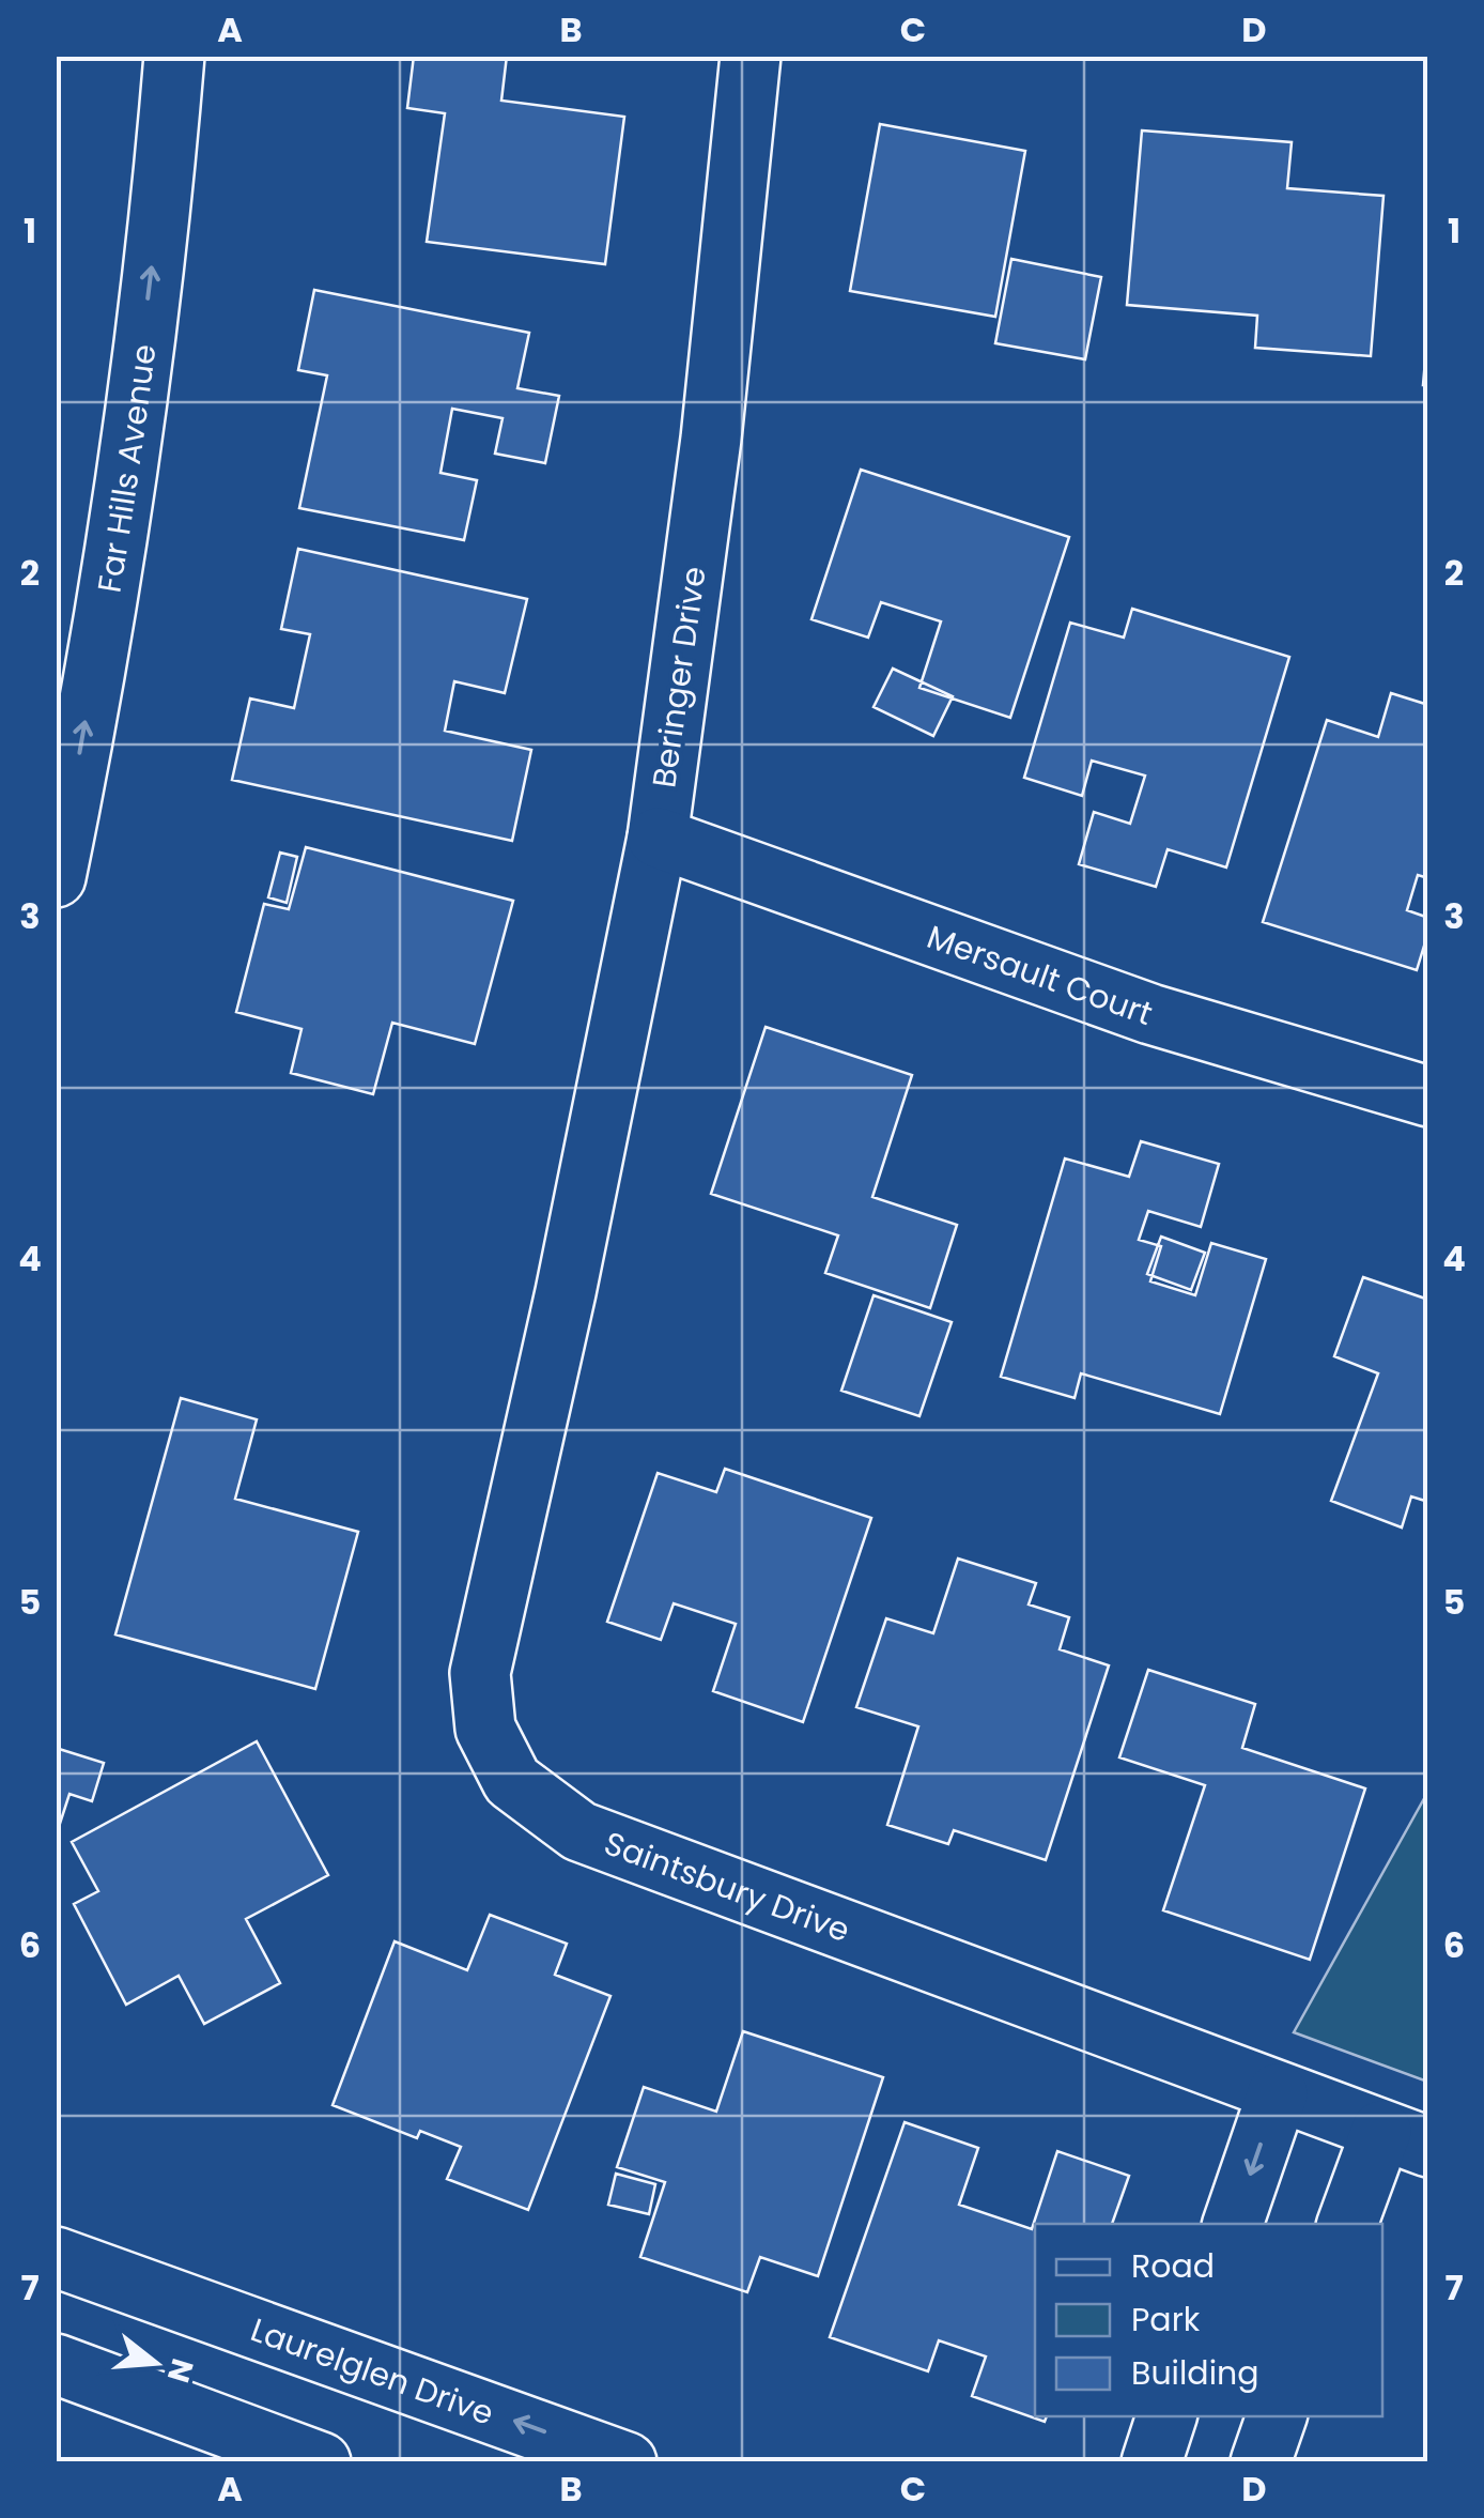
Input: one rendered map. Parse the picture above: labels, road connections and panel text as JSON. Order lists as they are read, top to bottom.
{
  "streets": {
    "street": [
      "Far Hills Avenue",
      "Beringer Drive",
      "Mersault Court",
      "Saintsbury Drive",
      "Laurelglen Drive"
    ]
  },
  "crossings": [
    ["Beringer Drive", "Mersault Court"],
    ["Beringer Drive", "Saintsbury Drive"]
  ],
  "one_way": ["Far Hills Avenue"],
  "legend": ["Road", "Park", "Building"],
  "north": "right",
  "grid": {
    "columns": [
      "A",
      "B",
      "C",
      "D"
    ],
    "rows": [
      "1",
      "2",
      "3",
      "4",
      "5",
      "6",
      "7"
    ]
  }
}
